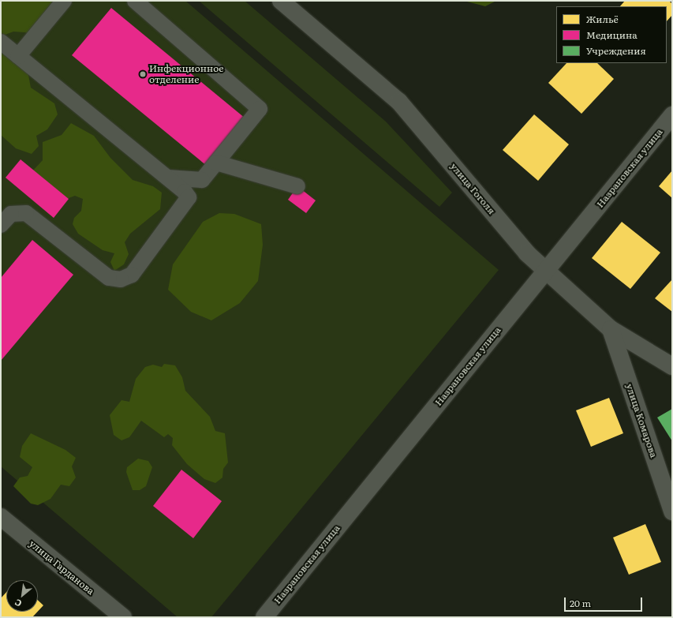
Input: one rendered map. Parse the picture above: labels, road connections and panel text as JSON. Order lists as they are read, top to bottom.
{
  "streets": {
    "street": [
      "Назрановская улица",
      "улица Гоголя",
      "улица Комарова",
      "улица Гарданова"
    ]
  },
  "crossings": [
    ["Назрановская улица", "улица Гоголя"],
    ["улица Гоголя", "улица Комарова"]
  ],
  "places": ["Инфекционное отделение"],
  "legend": ["Жильё", "Медицина", "Учреждения"],
  "scale_bar": "20 m",
  "north": "bottom left"
}
